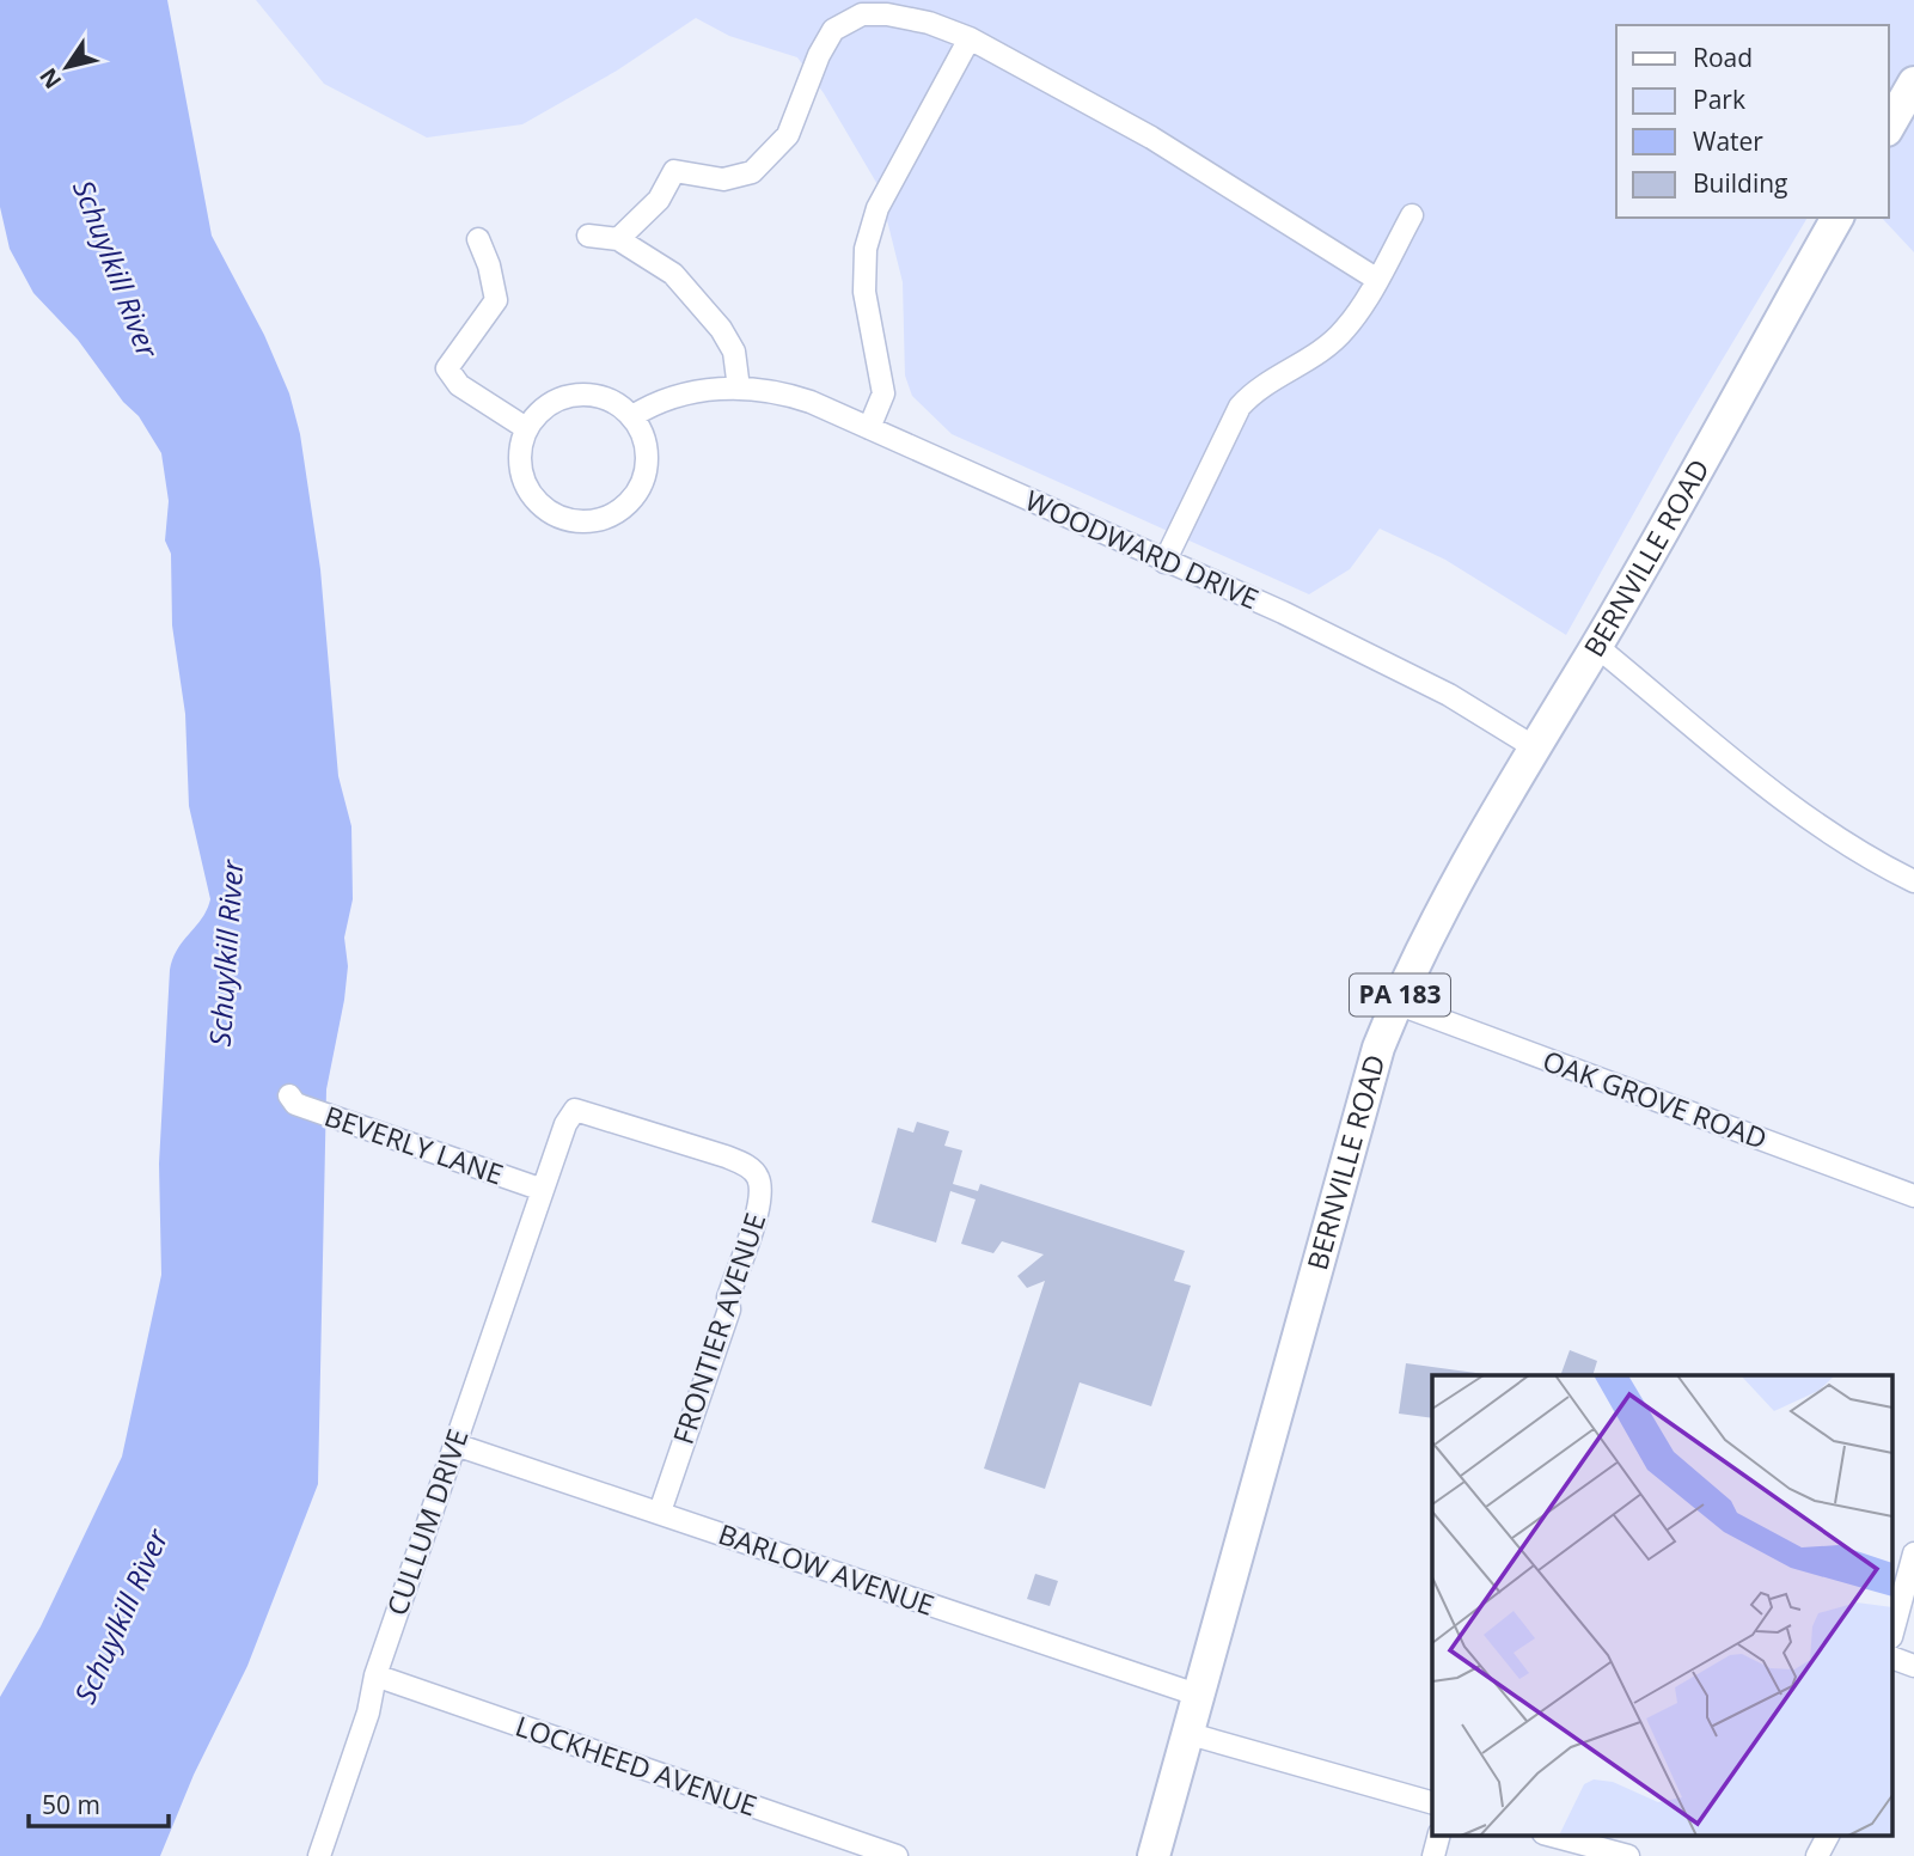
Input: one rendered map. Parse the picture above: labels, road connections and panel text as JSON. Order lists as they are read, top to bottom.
{
  "streets": {
    "main road": ["BERNVILLE ROAD", "PA 183"],
    "street": [
      "WOODWARD DRIVE",
      "OAK GROVE ROAD",
      "BEVERLY LANE",
      "FRONTIER AVENUE",
      "CULLUM DRIVE",
      "BARLOW AVENUE",
      "LOCKHEED AVENUE"
    ]
  },
  "crossings": [
    ["WOODWARD DRIVE", "BERNVILLE ROAD"],
    ["BERNVILLE ROAD", "OAK GROVE ROAD"],
    ["BERNVILLE ROAD", "BARLOW AVENUE"],
    ["BEVERLY LANE", "FRONTIER AVENUE"],
    ["BEVERLY LANE", "CULLUM DRIVE"],
    ["FRONTIER AVENUE", "CULLUM DRIVE"],
    ["FRONTIER AVENUE", "BARLOW AVENUE"],
    ["CULLUM DRIVE", "BARLOW AVENUE"],
    ["CULLUM DRIVE", "LOCKHEED AVENUE"]
  ],
  "water": ["Schuylkill River"],
  "legend": [
    "Road",
    "Park",
    "Water",
    "Building"
  ],
  "scale_bar": "50 m",
  "north": "bottom left"
}
